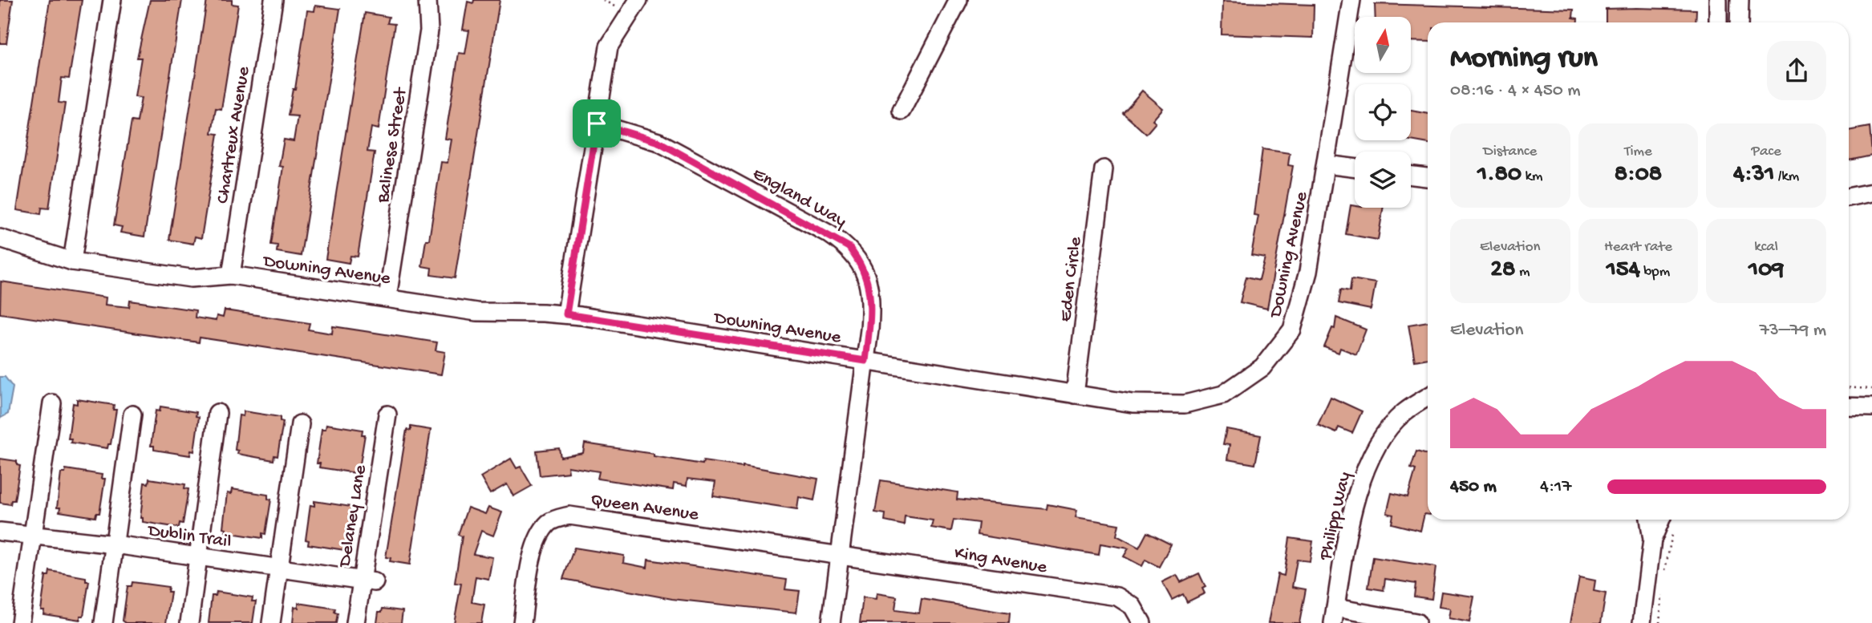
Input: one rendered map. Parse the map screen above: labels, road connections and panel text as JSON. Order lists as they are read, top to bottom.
{
  "streets": {
    "street": [
      "Chartreux Avenue",
      "Balinese Street",
      "England Way",
      "Downing Avenue",
      "Eden Circle",
      "Queen Avenue",
      "Delaney Lane",
      "Philipp Way",
      "Dublin Trail",
      "King Avenue"
    ]
  },
  "crossings": [
    ["Chartreux Avenue", "Downing Avenue"],
    ["Balinese Street", "Downing Avenue"],
    ["England Way", "Downing Avenue"],
    ["England Way", "Queen Avenue"],
    ["England Way", "King Avenue"],
    ["Downing Avenue", "Eden Circle"],
    ["Queen Avenue", "King Avenue"],
    ["Delaney Lane", "Dublin Trail"]
  ],
  "north": "top",
  "page": {
    "heading": ["Morning run", "08:16 · 4 × 450 m"],
    "stats": [
      ["Distance", "1.80 km"],
      ["Time", "8:08"],
      ["Pace", "4:31 /km"],
      ["Elevation", "28 m"],
      ["Heart rate", "154 bpm"],
      ["kcal", "109"]
    ],
    "chart": ["Elevation", "73–79 m"],
    "list": [
      {
        "name": "450 m",
        "note": "4:17"
      }
    ]
  }
}
